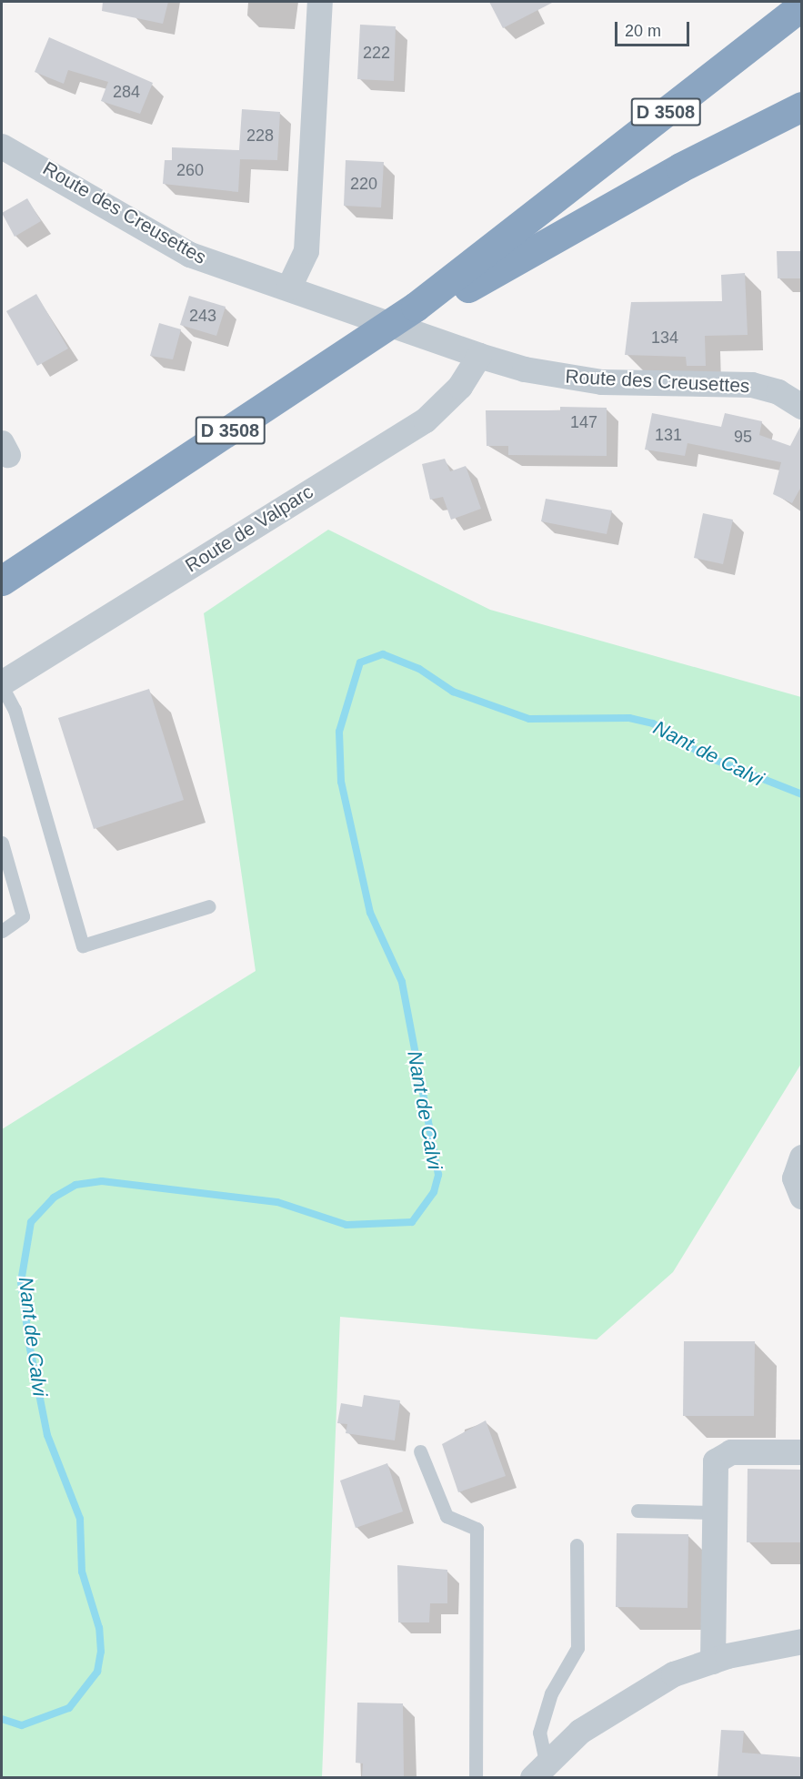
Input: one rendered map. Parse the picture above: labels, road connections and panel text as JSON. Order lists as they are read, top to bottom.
{
  "streets": {
    "highway": ["D 3508"],
    "street": ["Route des Creusettes", "Route de Valparc"]
  },
  "crossings": [
    ["Route des Creusettes", "Route de Valparc"]
  ],
  "water": ["Nant de Calvi"],
  "house_numbers": [
    "222",
    "284",
    "228",
    "260",
    "220",
    "243",
    "134",
    "147",
    "131",
    "95"
  ],
  "scale_bar": "20 m"
}
